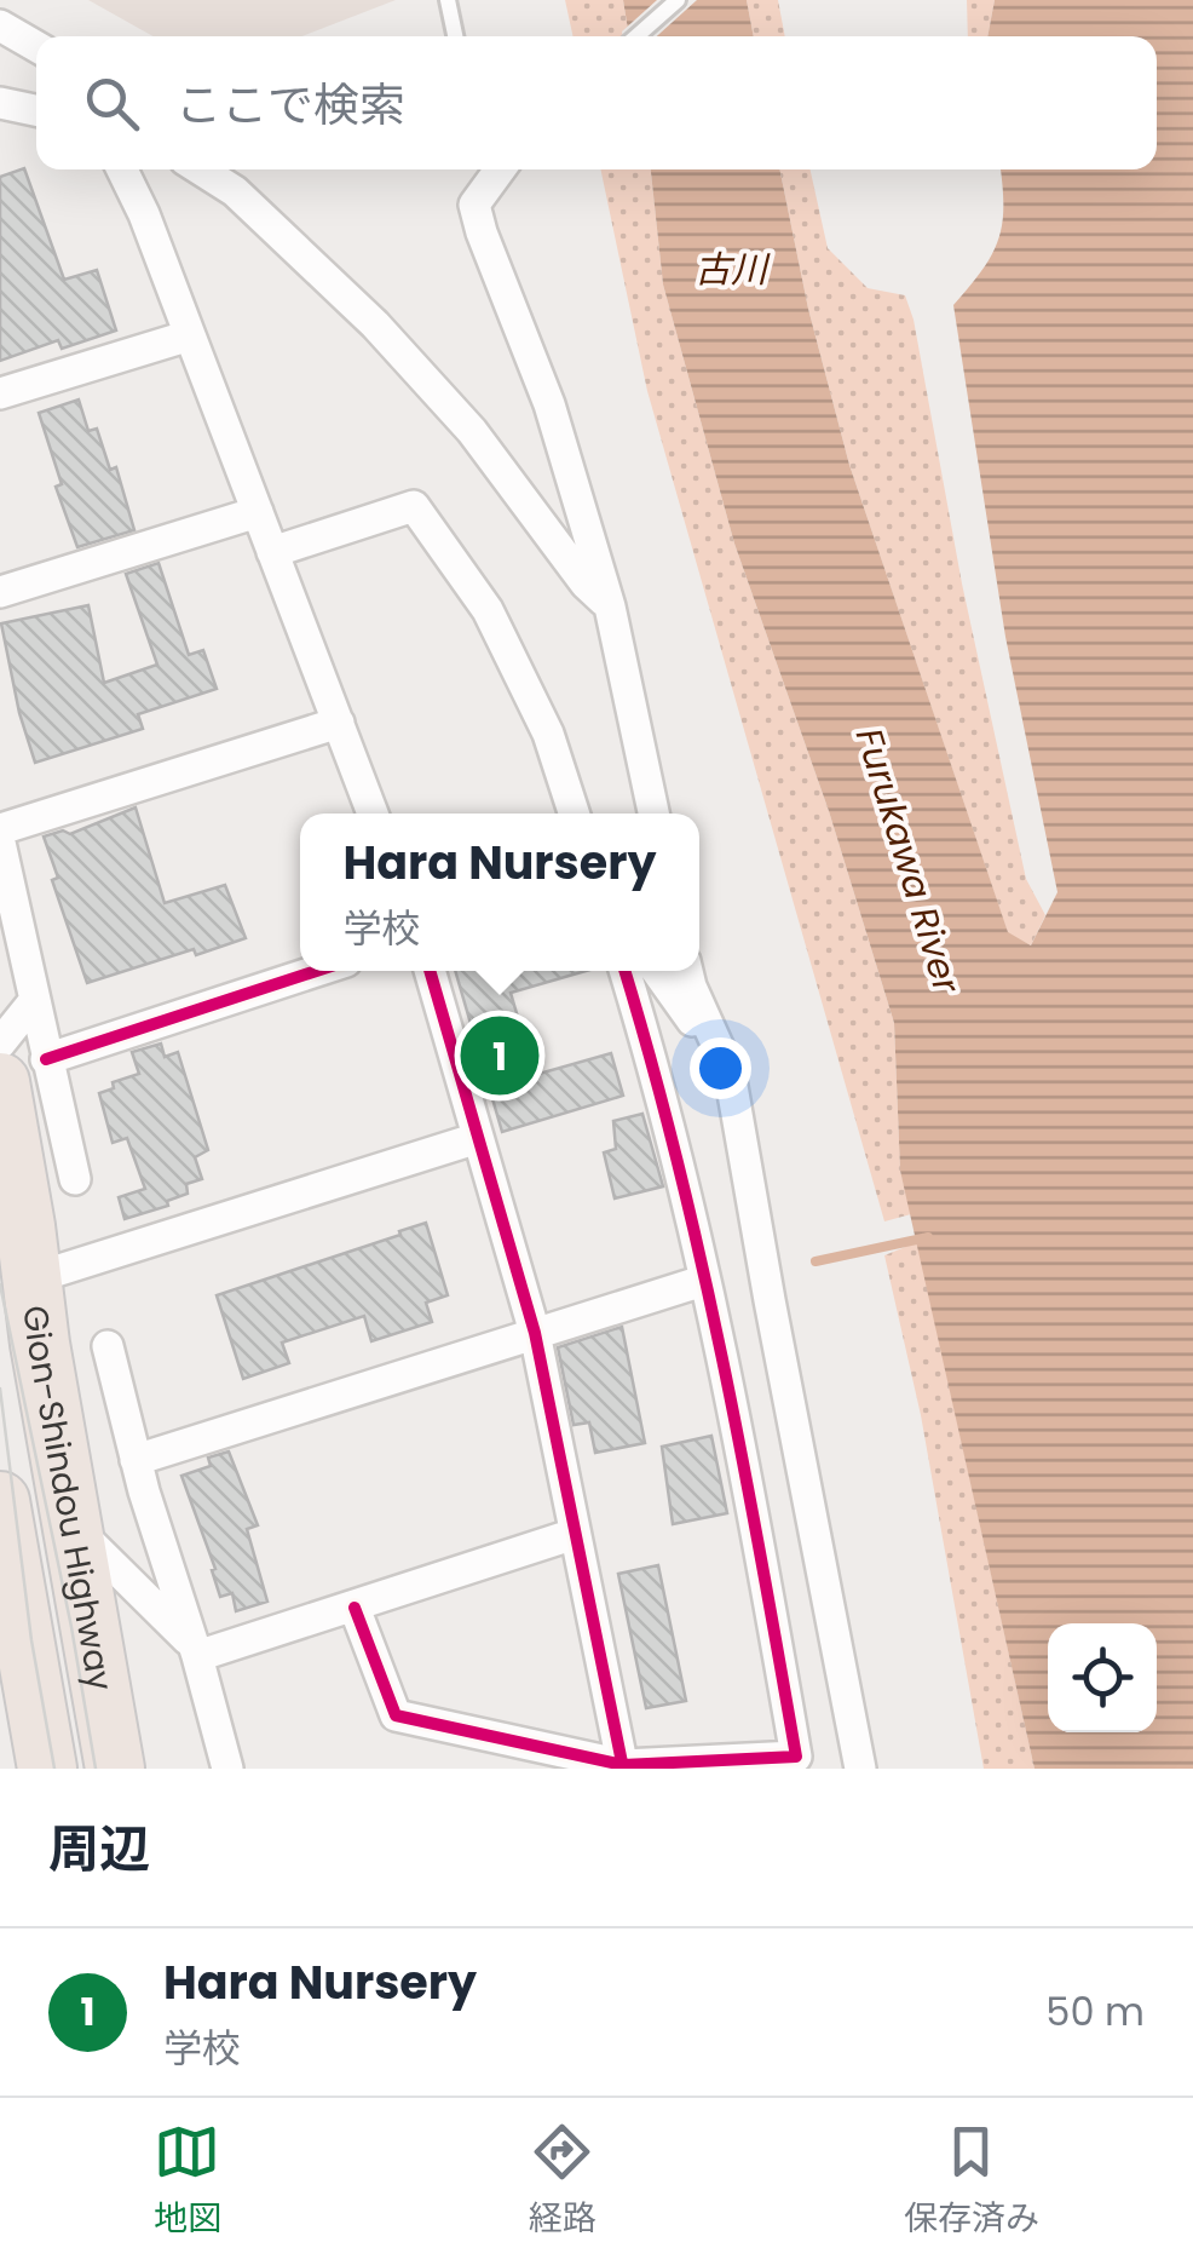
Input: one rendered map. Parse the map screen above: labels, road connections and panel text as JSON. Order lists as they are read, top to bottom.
{
  "streets": {
    "highway": ["Gion-Shindou Highway"]
  },
  "water": ["古川", "Furukawa River"],
  "page": {
    "search": "ここで検索",
    "popup": ["Hara Nursery", "学校"],
    "pins": "1",
    "heading": "周辺",
    "list": [
      {
        "mark": "1",
        "name": "Hara Nursery",
        "note": "学校",
        "value": "50 m"
      }
    ],
    "nav": ["地図", "経路", "保存済み"]
  }
}
